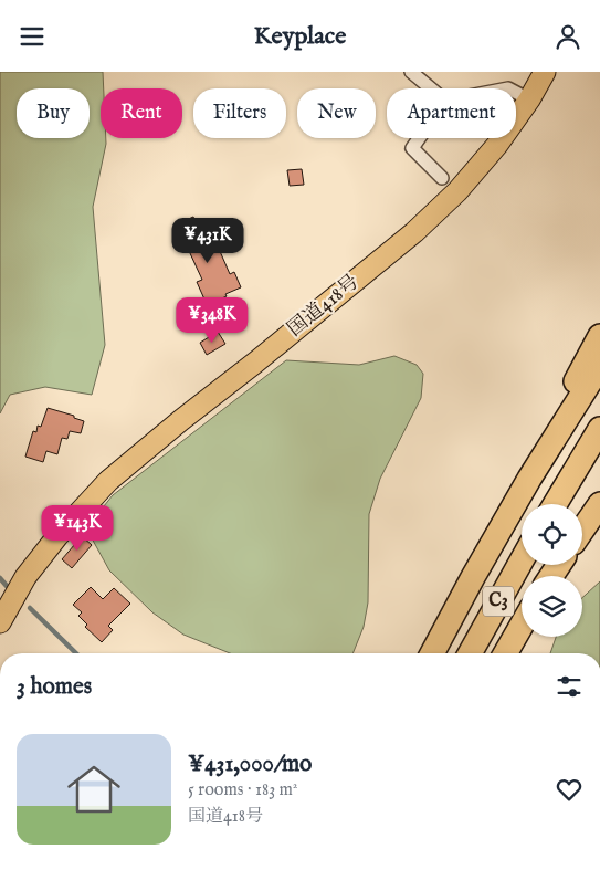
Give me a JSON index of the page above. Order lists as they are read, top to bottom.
{
  "streets": {
    "highway": ["国道418号", "C3"]
  },
  "page": {
    "header": "Keyplace",
    "chip": [
      "Buy",
      "Rent",
      "Filters",
      "New",
      "Apartment"
    ],
    "price": ["¥431K", "¥348K", "¥143K"],
    "heading": "3 homes",
    "list": [
      {
        "name": "¥431,000/mo",
        "note": "5 rooms · 183 m² · 国道418号"
      }
    ]
  }
}
